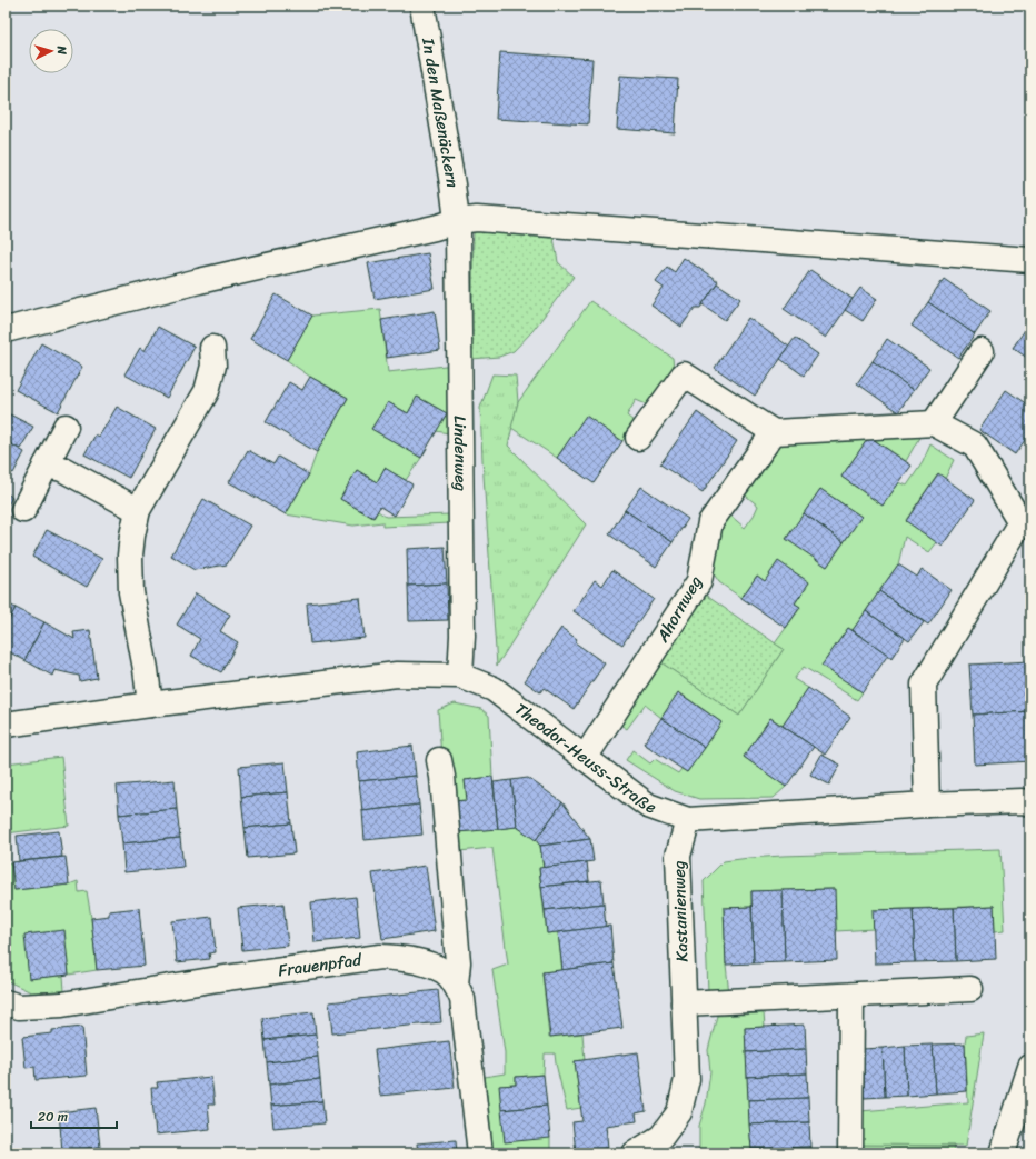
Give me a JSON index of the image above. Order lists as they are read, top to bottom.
{
  "streets": {
    "street": [
      "In den Maßenäckern",
      "Lindenweg",
      "Ahornweg",
      "Theodor-Heuss-Straße",
      "Kastanienweg",
      "Frauenpfad"
    ]
  },
  "crossings": [
    ["In den Maßenäckern", "Lindenweg"],
    ["Lindenweg", "Theodor-Heuss-Straße"],
    ["Ahornweg", "Theodor-Heuss-Straße"],
    ["Theodor-Heuss-Straße", "Kastanienweg"]
  ],
  "scale_bar": "20 m",
  "north": "right"
}
